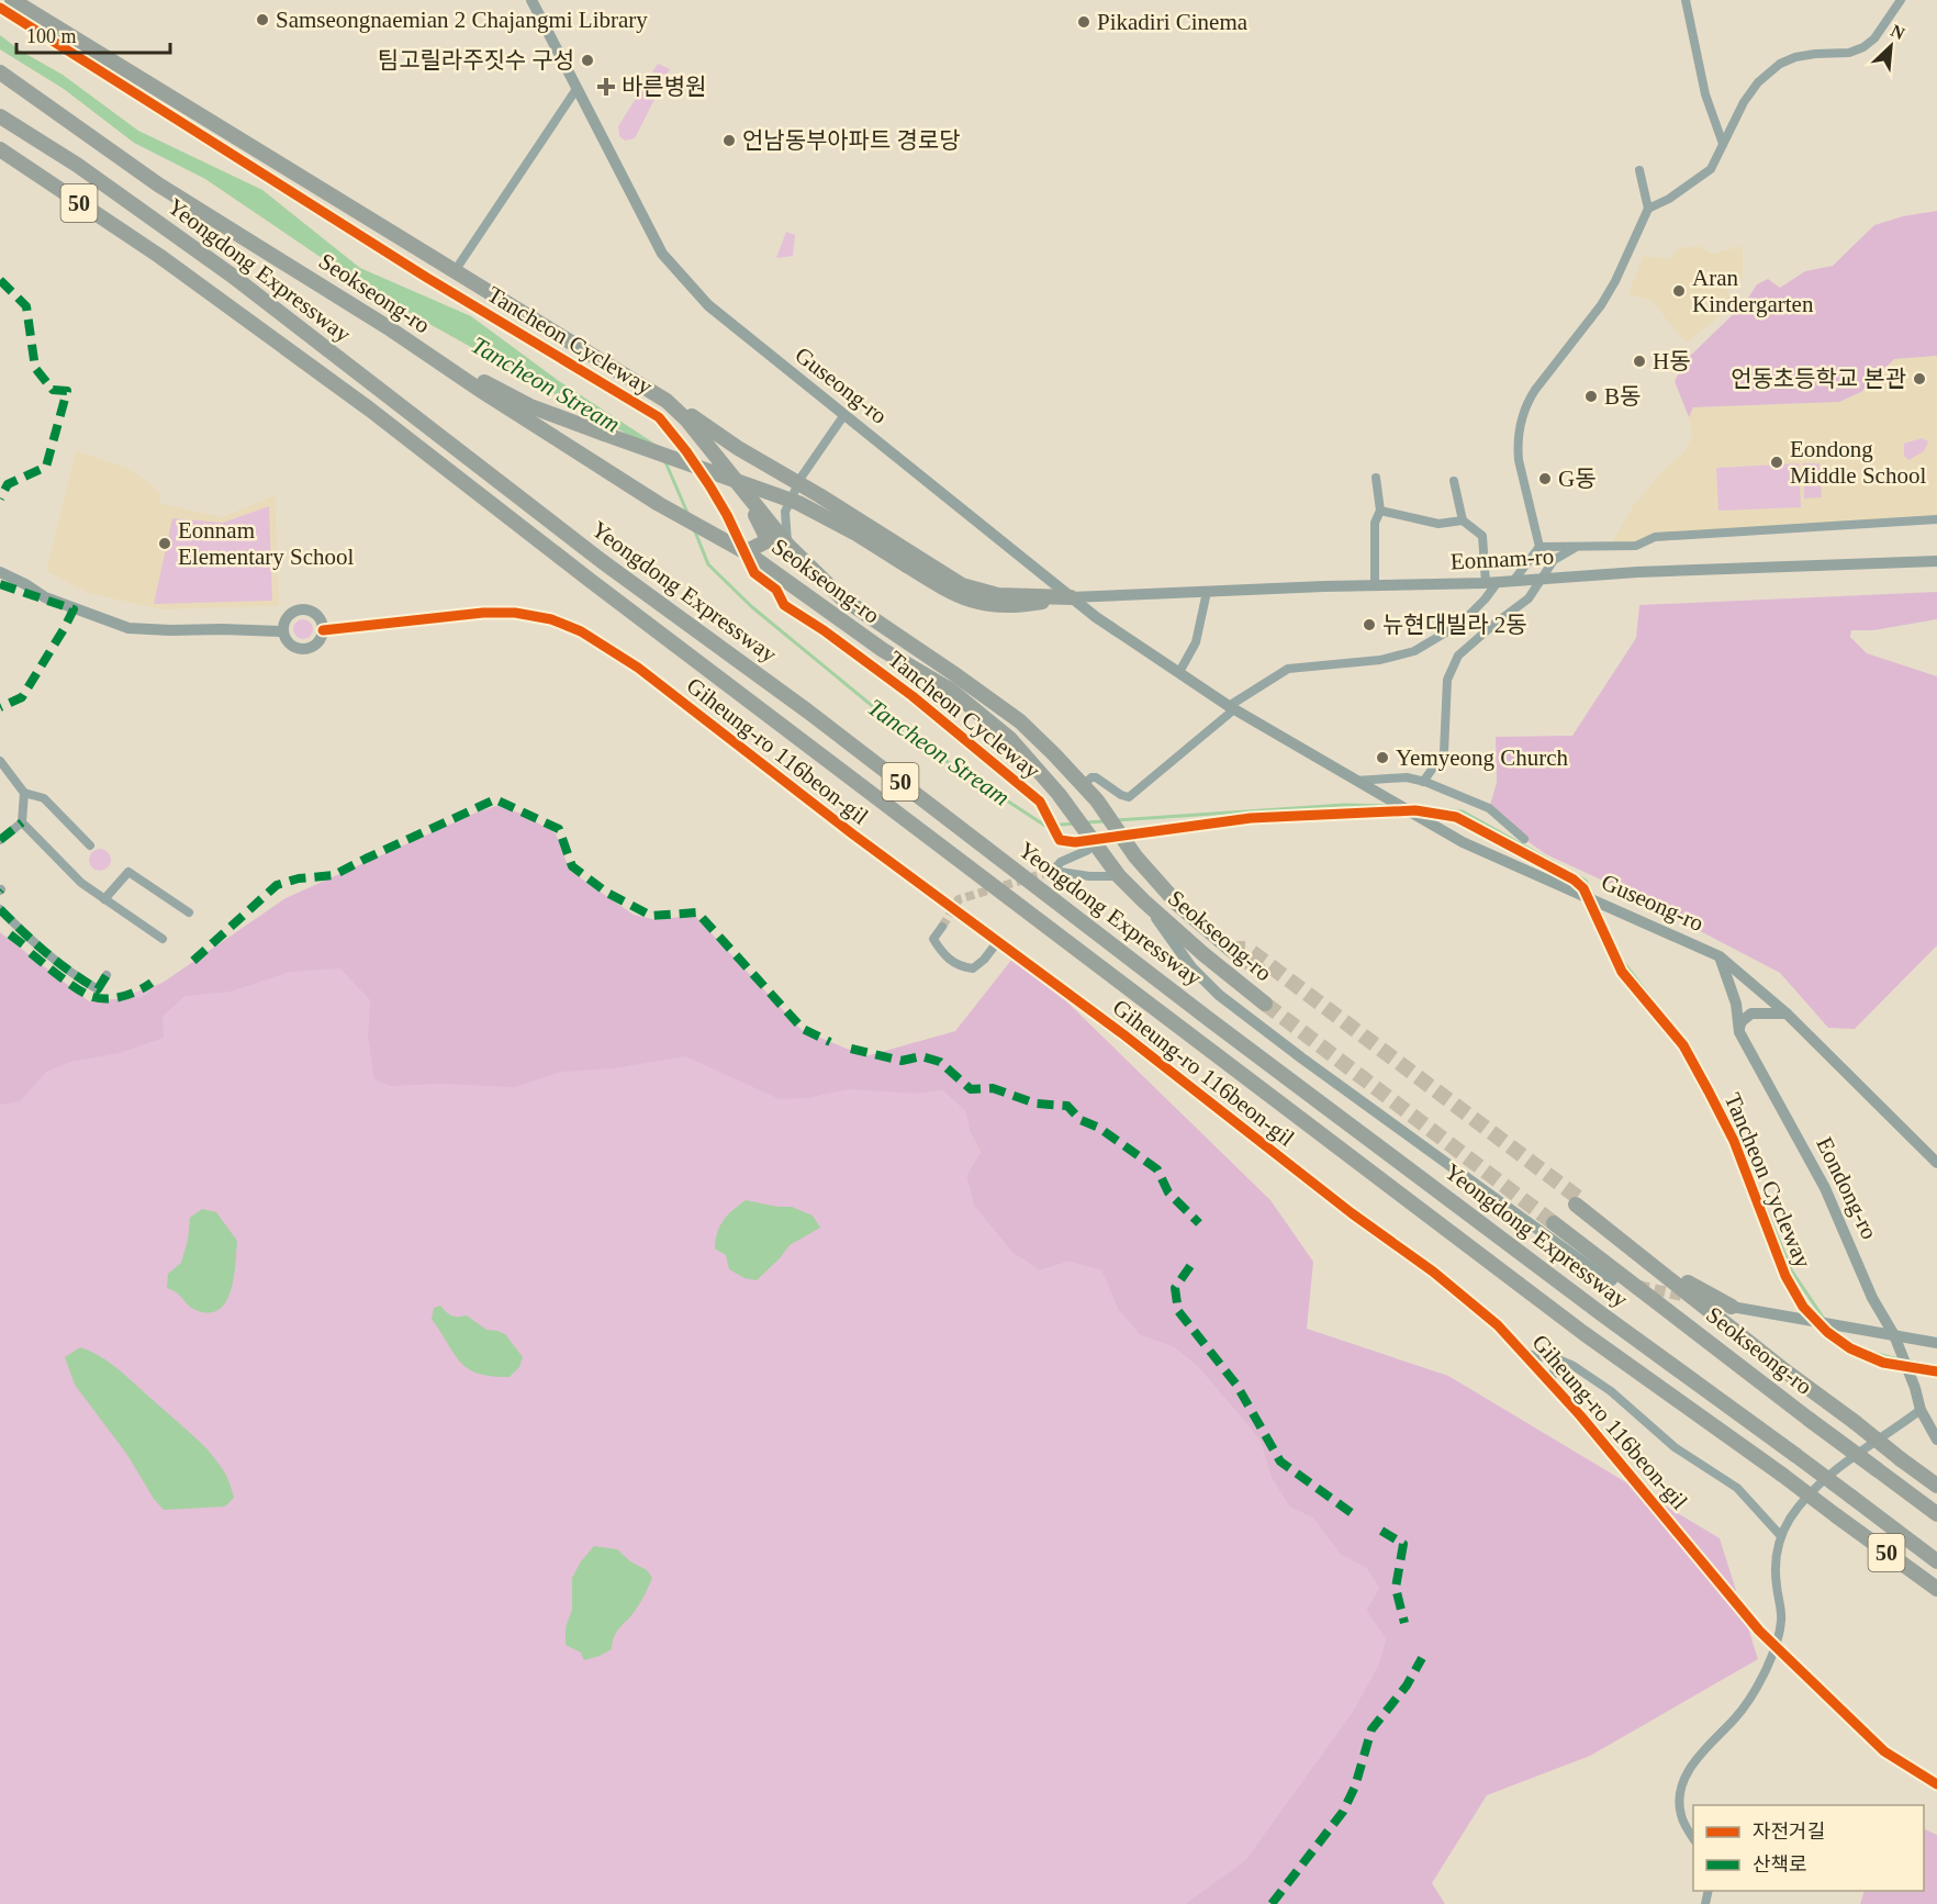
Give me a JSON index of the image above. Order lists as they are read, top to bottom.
{
  "streets": {
    "highway": ["50", "Yeongdong Expressway", "Seokseong-ro"],
    "main road": [
      "Guseong-ro",
      "Eonnam-ro",
      "Giheung-ro 116beon-gil",
      "Eondong-ro"
    ],
    "cycle path": ["Tancheon Cycleway"]
  },
  "crossings": [
    ["Guseong-ro", "Eonnam-ro"],
    ["Guseong-ro", "Eondong-ro"]
  ],
  "water": ["Tancheon Stream"],
  "places": {
    "other": [
      "Samseongnaemian 2 Chajangmi Library",
      "Pikadiri Cinema",
      "팀고릴라주짓수 구성",
      "언남동부아파트 경로당",
      "Aran Kindergarten",
      "H동",
      "언동초등학교 본관",
      "B동",
      "Eondong Middle School",
      "G동",
      "Eonnam Elementary School",
      "뉴현대빌라 2동",
      "Yemyeong Church"
    ],
    "health": ["바른병원"]
  },
  "legend": ["자전거길", "산책로"],
  "scale_bar": "100 m",
  "north": "top right"
}
